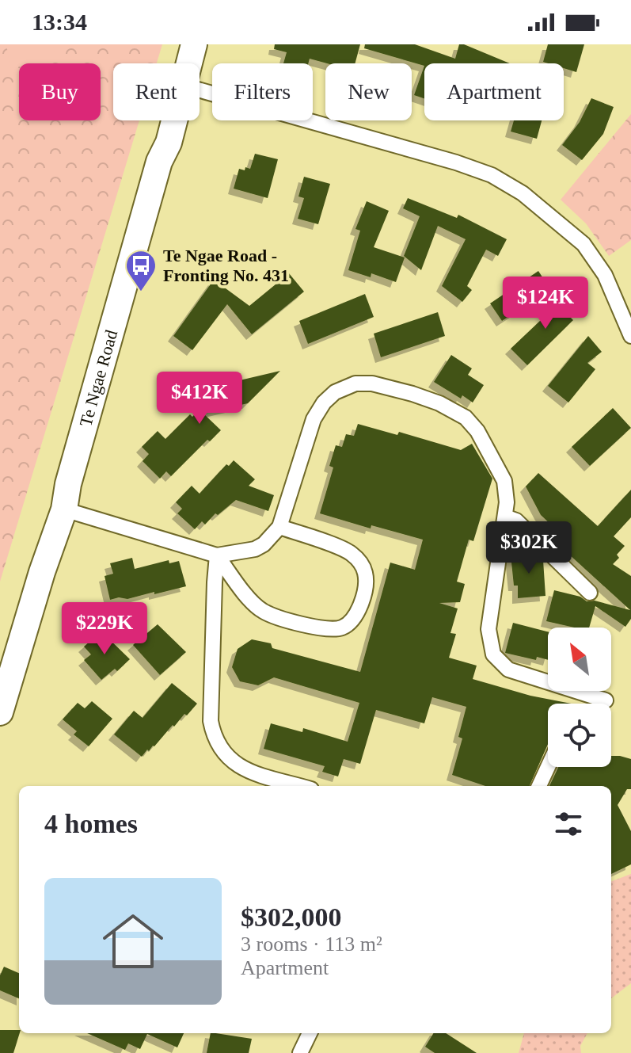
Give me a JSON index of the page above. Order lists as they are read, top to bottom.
{
  "streets": {
    "highway": ["Te Ngae Road"]
  },
  "places": {
    "bus stop": ["Te Ngae Road - Fronting No. 431"]
  },
  "north": "top left",
  "page": {
    "status": "13:34",
    "chip": [
      "Buy",
      "Rent",
      "Filters",
      "New",
      "Apartment"
    ],
    "price": [
      "$124K",
      "$412K",
      "$302K",
      "$229K"
    ],
    "heading": "4 homes",
    "list": [
      {
        "name": "$302,000",
        "note": "3 rooms · 113 m² · Apartment"
      }
    ]
  }
}
